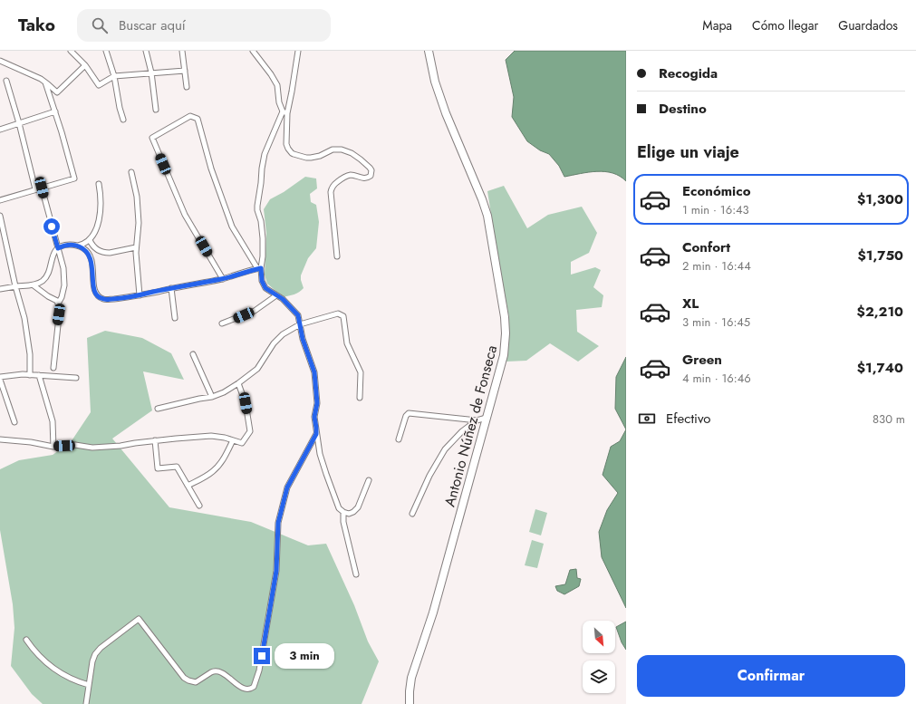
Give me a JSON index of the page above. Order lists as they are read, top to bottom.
{
  "streets": {
    "main road": ["Antonio Núñez de Fonseca"]
  },
  "north": "bottom right",
  "page": {
    "header": "Tako",
    "search": "Buscar aquí",
    "nav": ["Mapa", "Cómo llegar", "Guardados"],
    "banner": ["Recogida", "Destino"],
    "heading": "Elige un viaje",
    "list": [
      {
        "name": "Económico",
        "note": "1 min · 16:43",
        "value": "$1,300"
      },
      {
        "name": "Confort",
        "note": "2 min · 16:44",
        "value": "$1,750"
      },
      {
        "name": "XL",
        "note": "3 min · 16:45",
        "value": "$2,210"
      },
      {
        "name": "Green",
        "note": "4 min · 16:46",
        "value": "$1,740"
      }
    ],
    "pay": ["Efectivo", "830 m"],
    "bubble": "3 min",
    "buttons": "Confirmar"
  }
}
